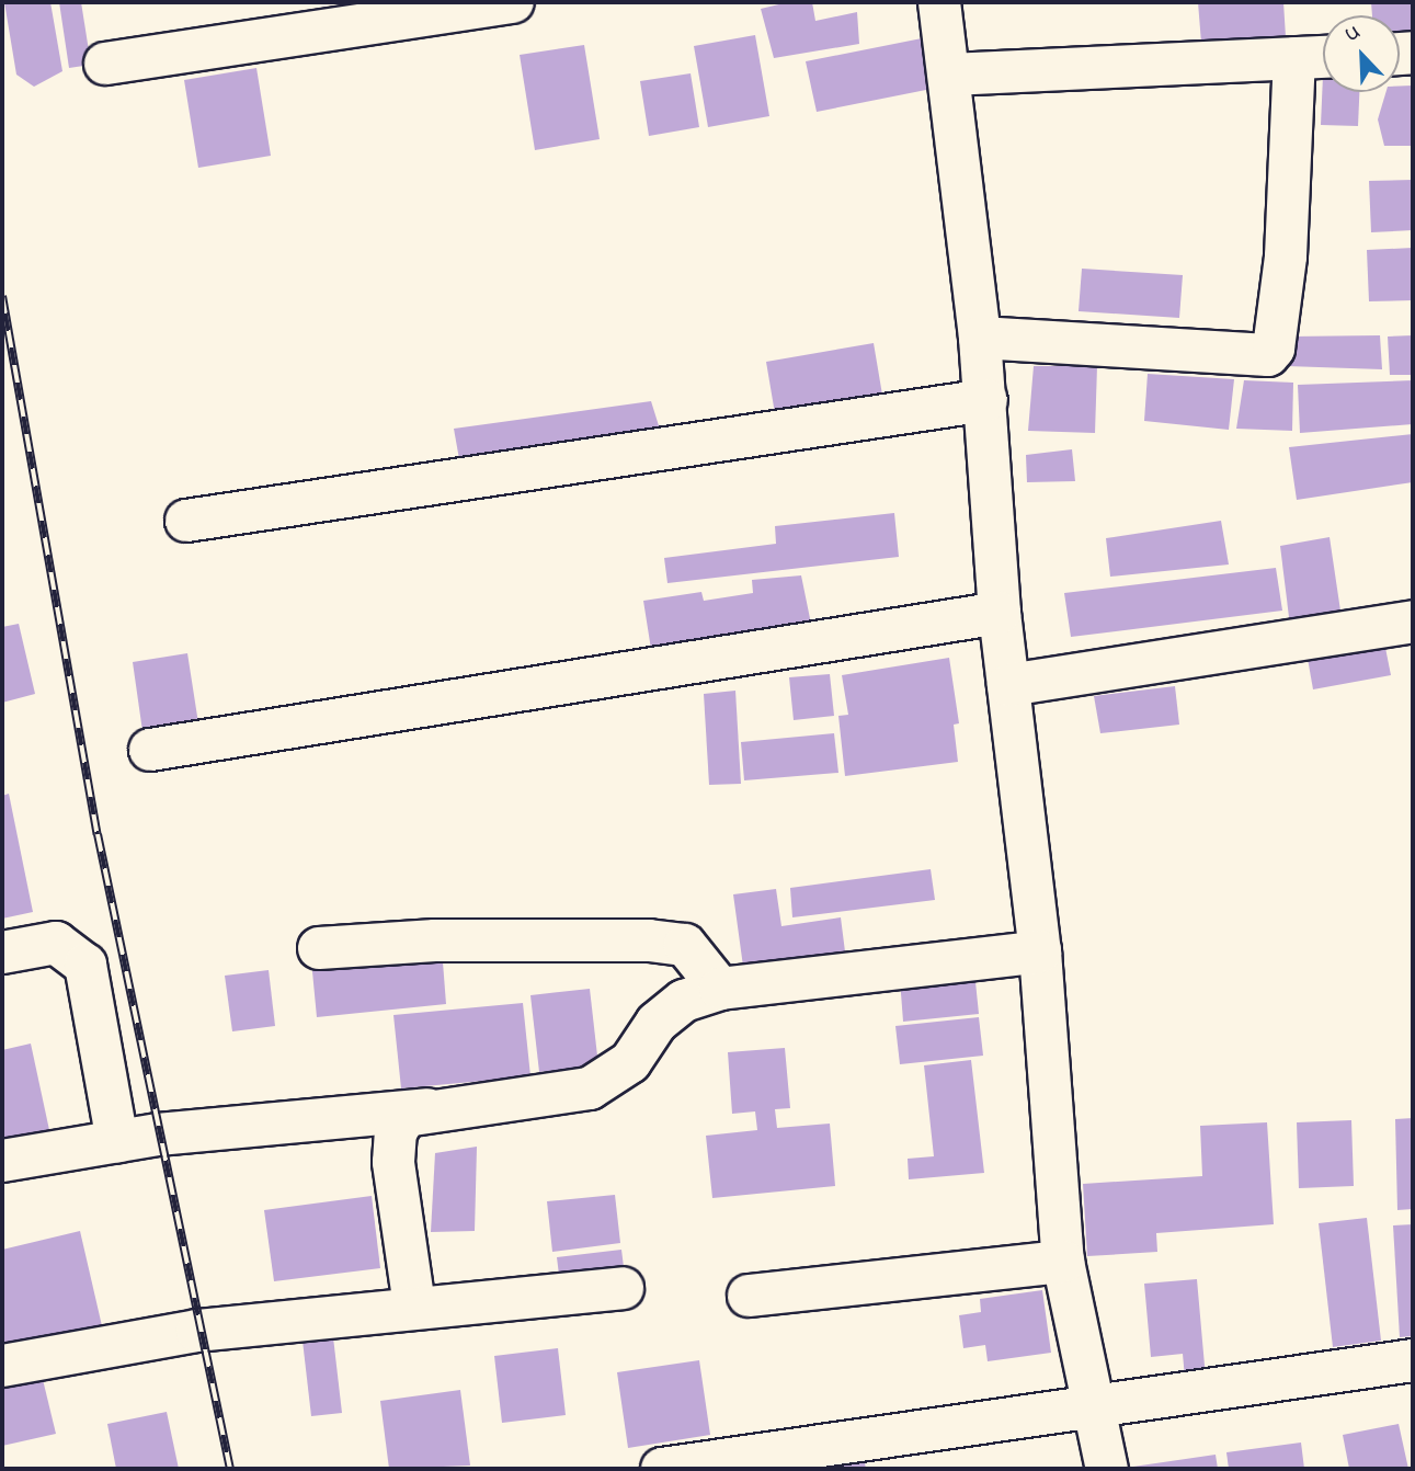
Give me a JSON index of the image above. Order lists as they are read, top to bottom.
{
  "north": "top left"
}
